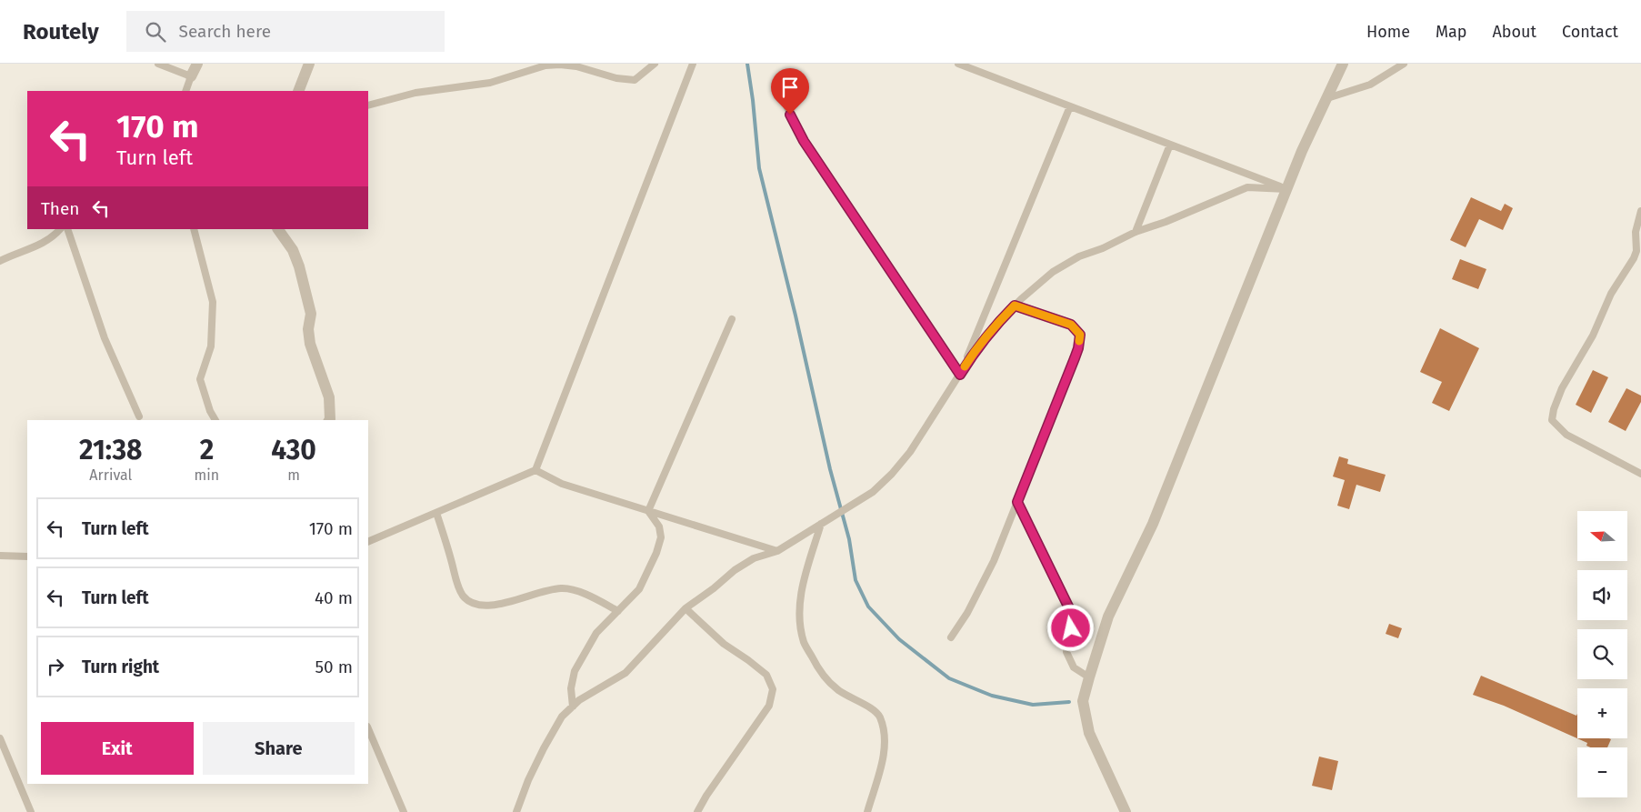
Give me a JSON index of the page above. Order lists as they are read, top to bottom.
{
  "north": "left",
  "page": {
    "header": "Routely",
    "search": "Search here",
    "nav": [
      "Home",
      "Map",
      "About",
      "Contact"
    ],
    "turn": ["170 m", "Turn left"],
    "then": "Then",
    "eta": [
      "21:38",
      "Arrival",
      "2",
      "min",
      "430",
      "m"
    ],
    "list": [
      {
        "name": "Turn left",
        "value": "170 m"
      },
      {
        "name": "Turn left",
        "value": "40 m"
      },
      {
        "name": "Turn right",
        "value": "50 m"
      }
    ],
    "map_buttons": ["+", "−"],
    "buttons": ["Exit", "Share"]
  }
}
